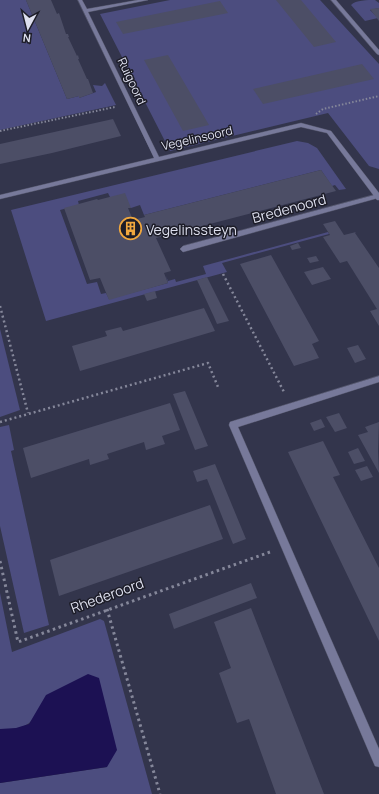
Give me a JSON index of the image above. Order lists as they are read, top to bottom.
{
  "streets": {
    "street": ["Ruigoord", "Vegelinsoord", "Bredenoord"],
    "path": ["Rhederoord"]
  },
  "crossings": [
    ["Ruigoord", "Vegelinsoord"],
    ["Vegelinsoord", "Bredenoord"]
  ],
  "places": {
    "building": ["Vegelinssteyn"]
  },
  "north": "bottom"
}
